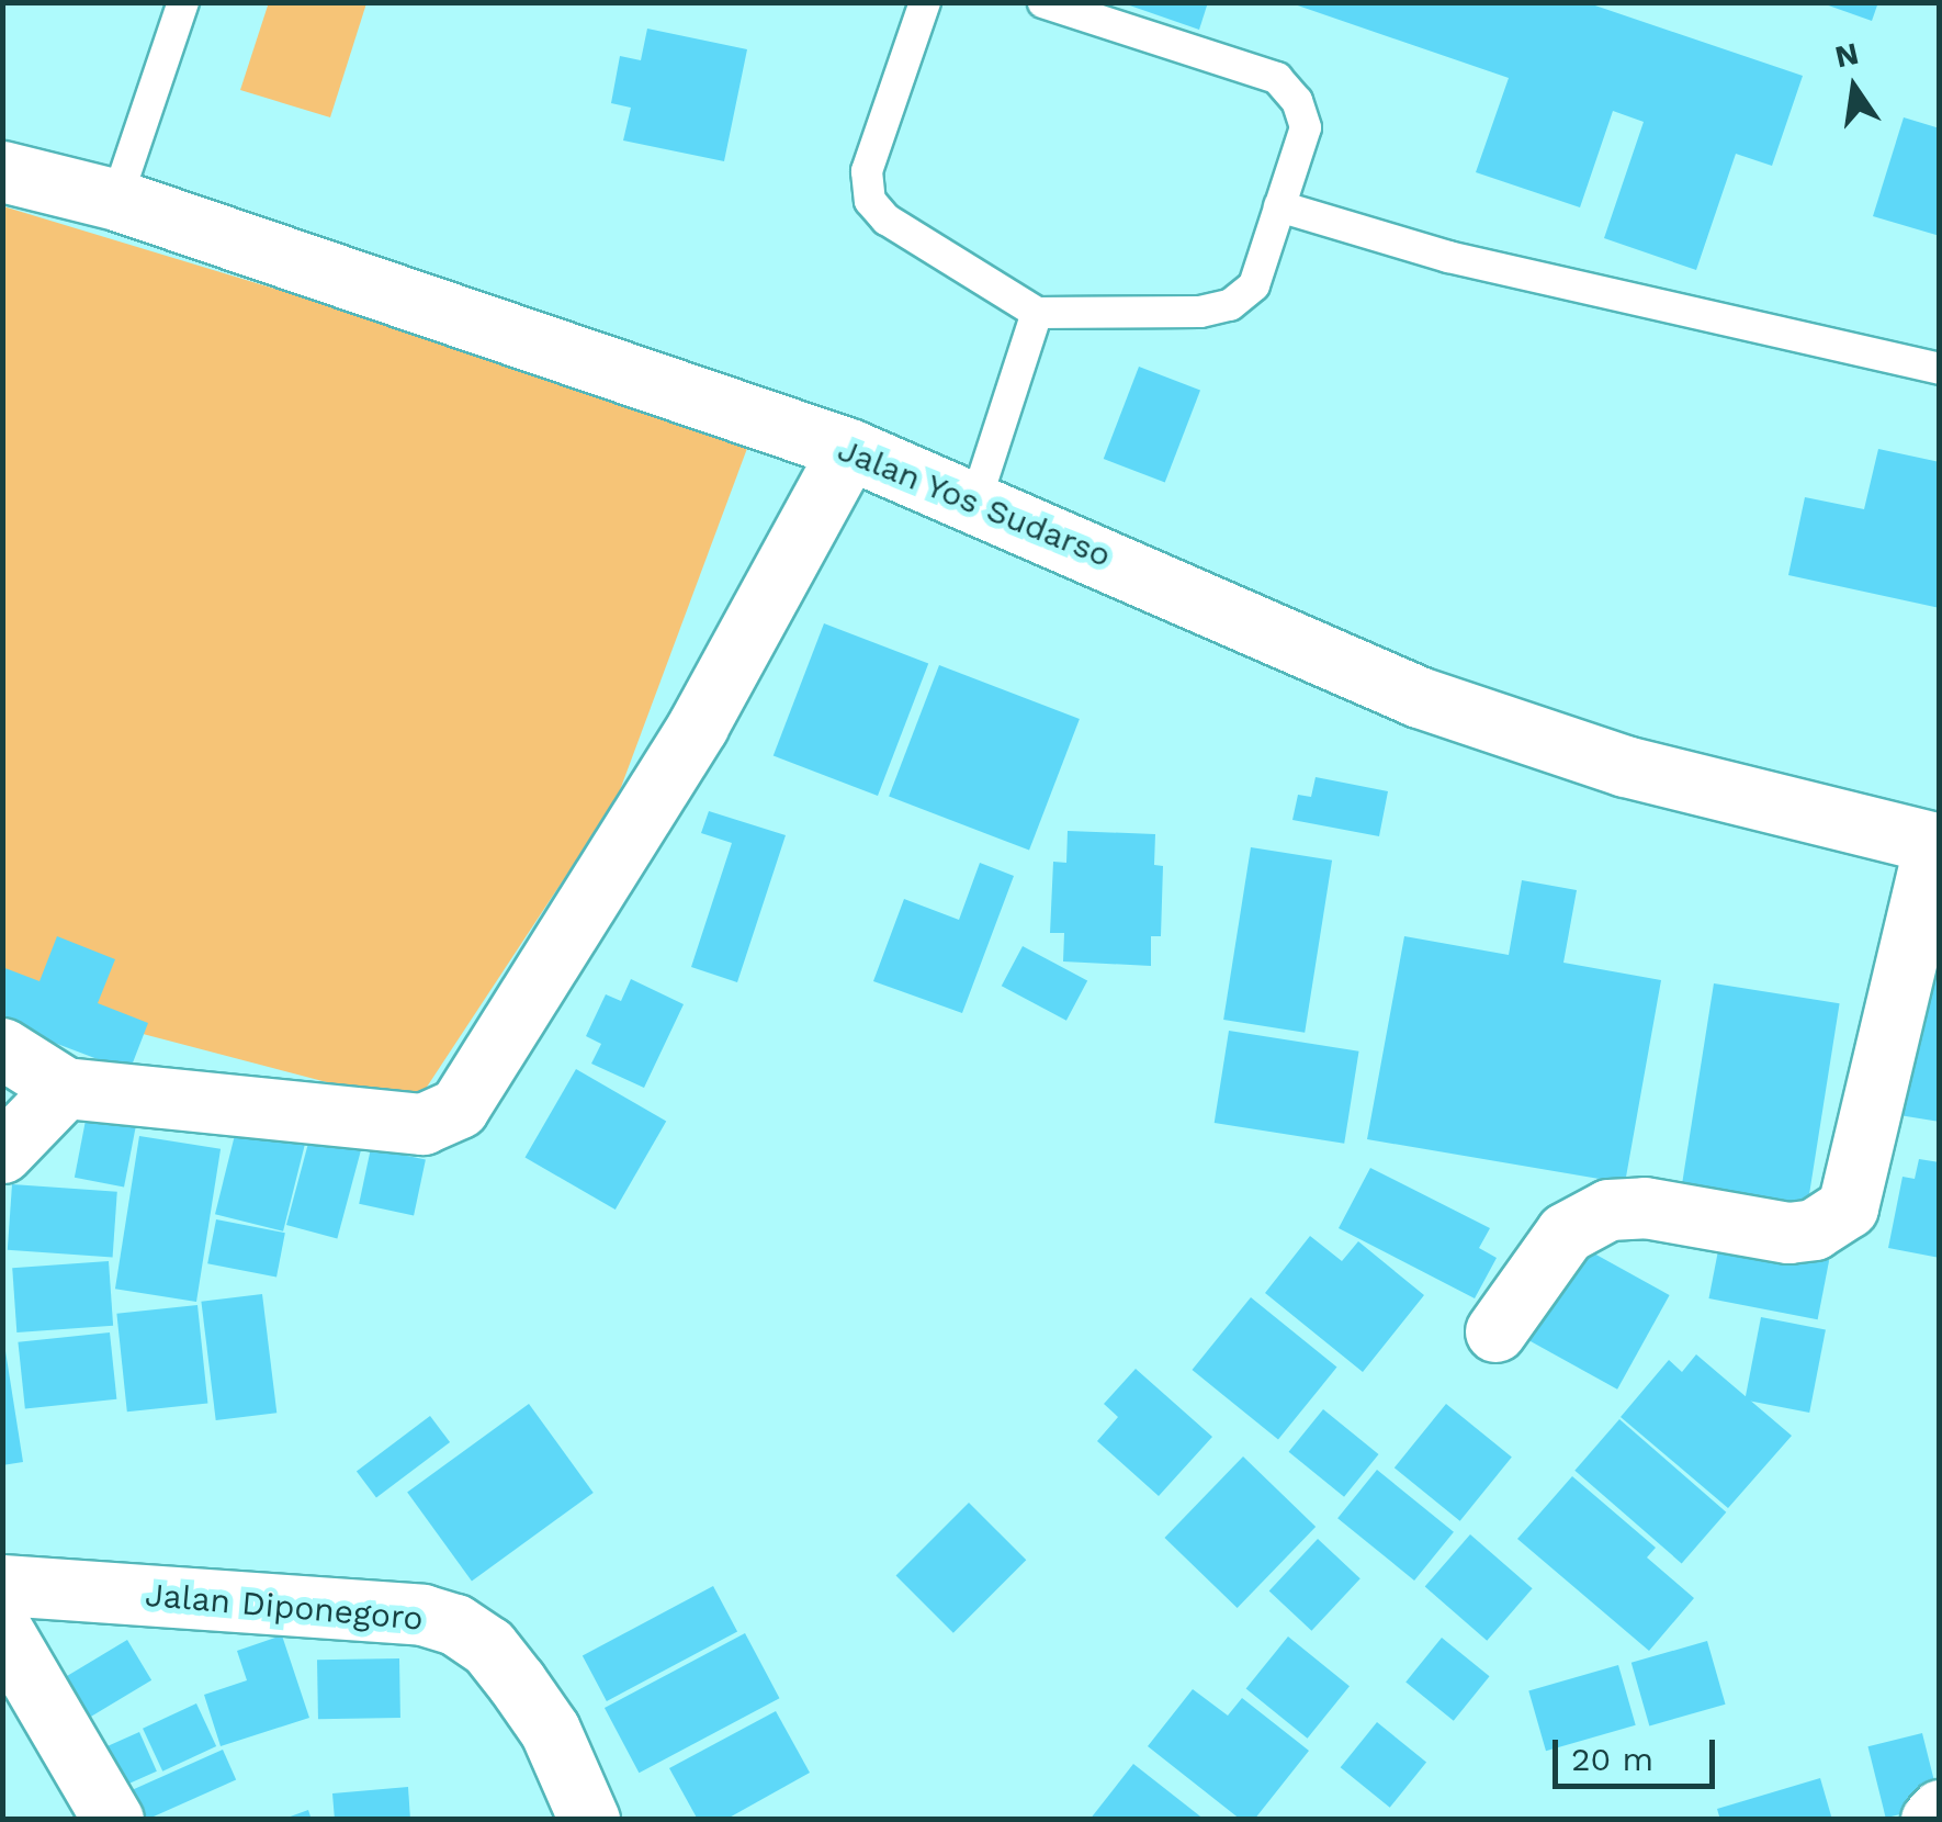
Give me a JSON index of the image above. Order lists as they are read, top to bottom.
{
  "streets": {
    "main road": ["Jalan Yos Sudarso", "Jalan Diponegoro"]
  },
  "scale_bar": "20 m",
  "north": "top"
}
